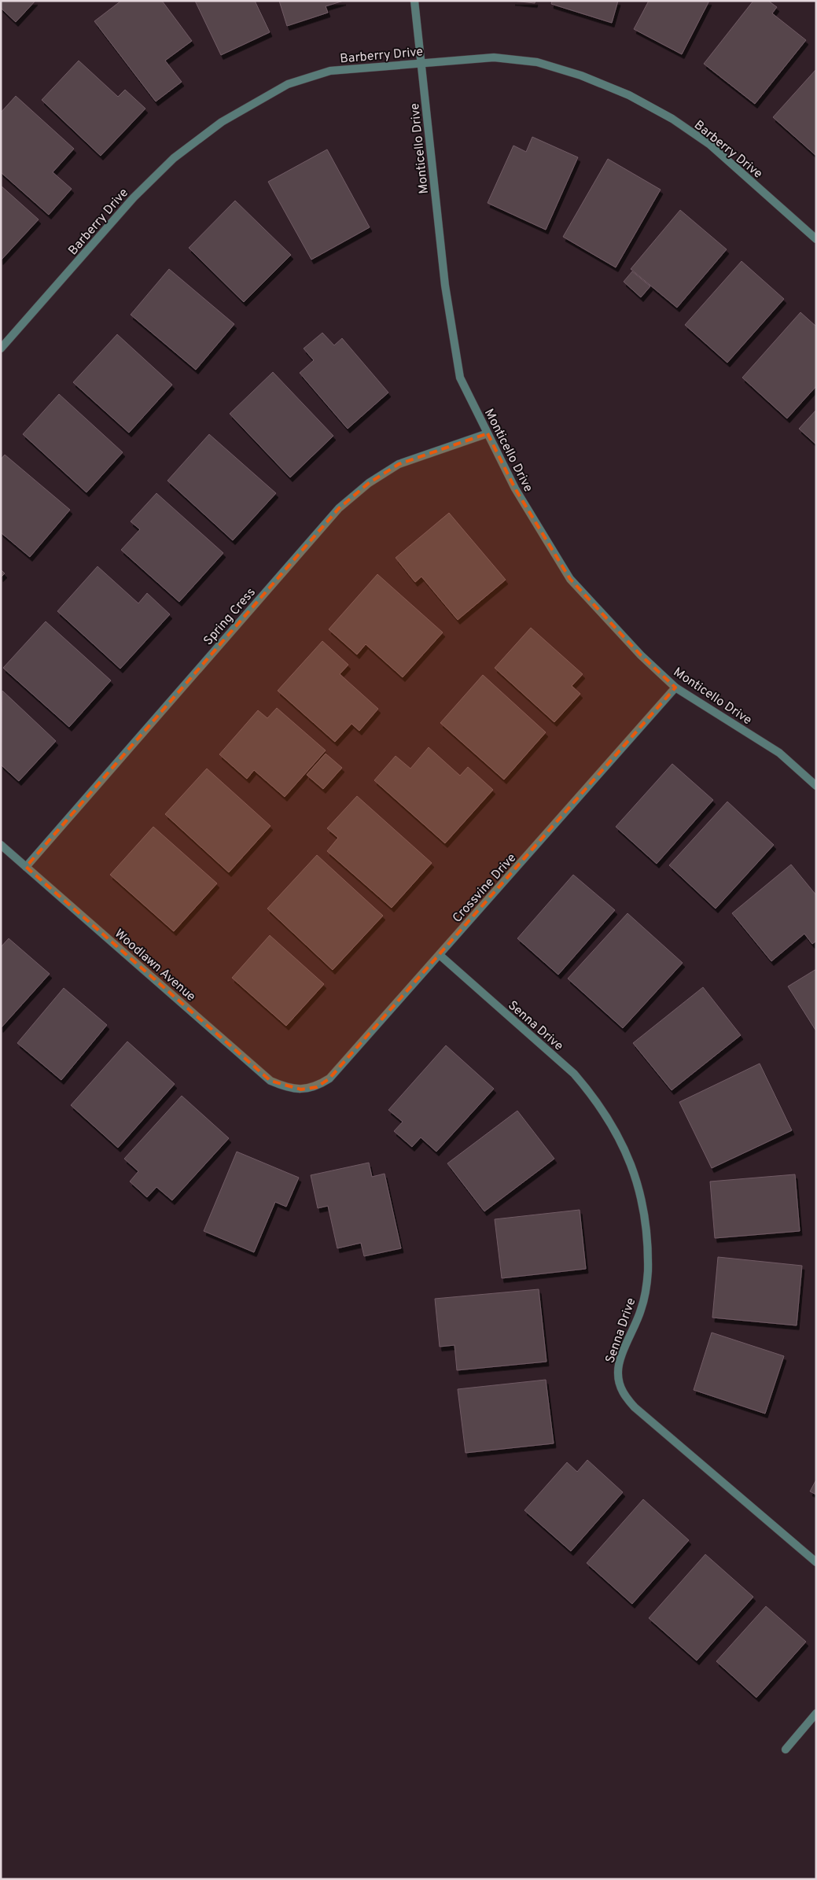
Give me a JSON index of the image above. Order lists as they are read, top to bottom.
{
  "streets": {
    "street": [
      "Barberry Drive",
      "Monticello Drive",
      "Spring Cress",
      "Crossvine Drive",
      "Woodlawn Avenue",
      "Senna Drive"
    ]
  },
  "crossings": [
    ["Barberry Drive", "Monticello Drive"],
    ["Monticello Drive", "Spring Cress"],
    ["Monticello Drive", "Crossvine Drive"],
    ["Spring Cress", "Woodlawn Avenue"],
    ["Crossvine Drive", "Woodlawn Avenue"],
    ["Crossvine Drive", "Senna Drive"]
  ]
}
